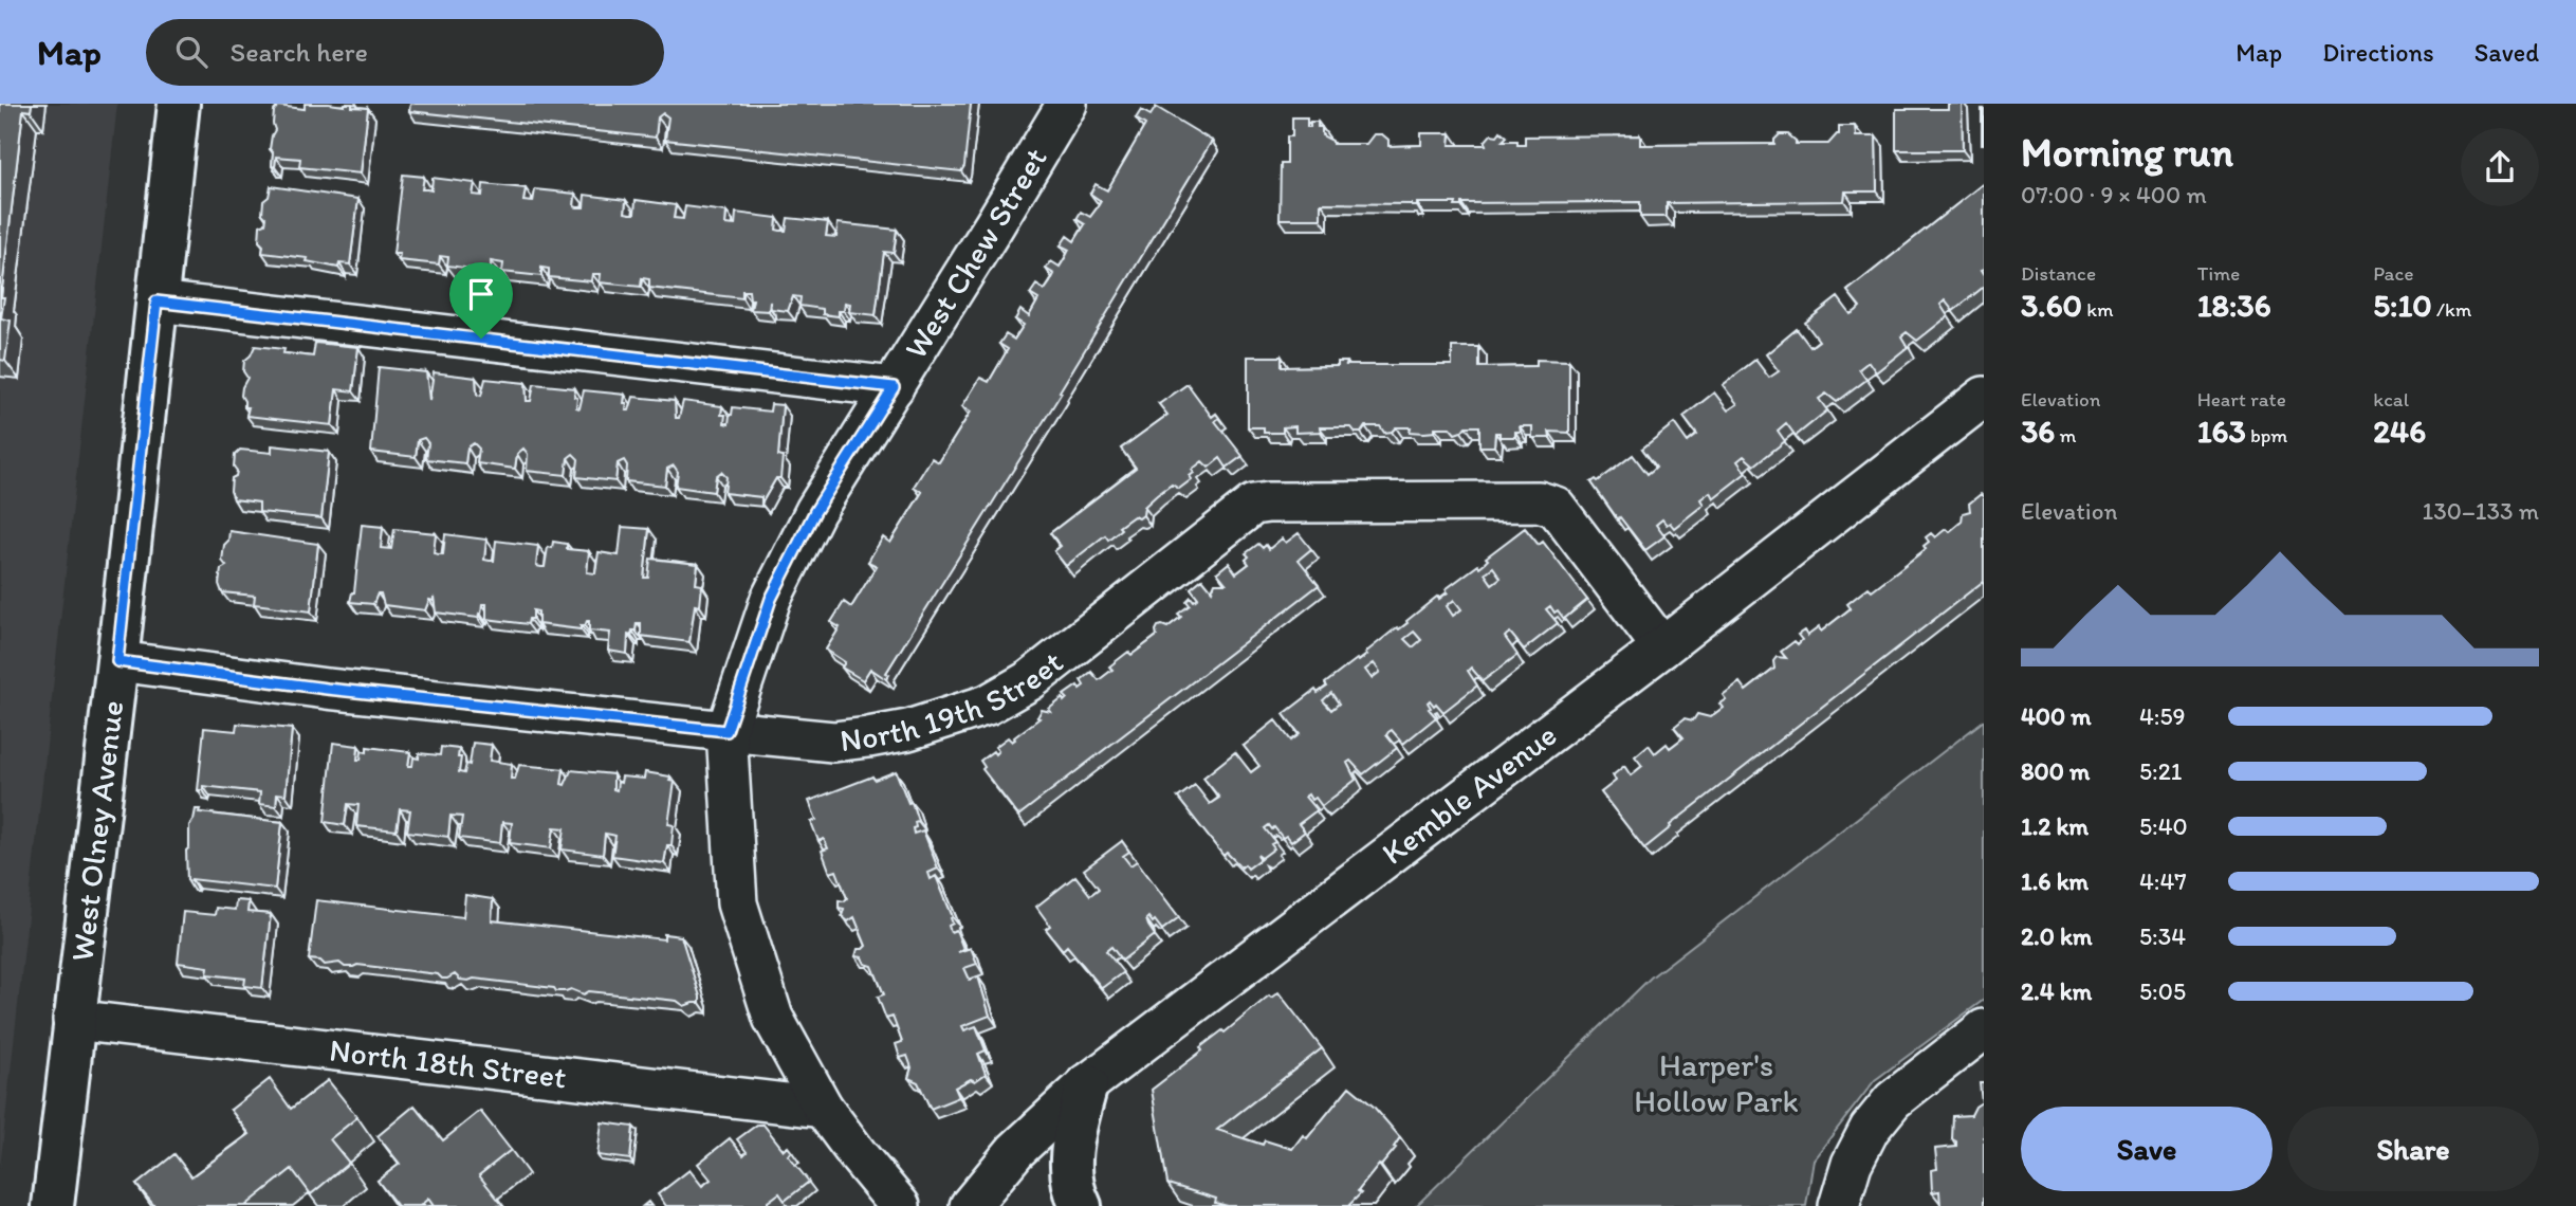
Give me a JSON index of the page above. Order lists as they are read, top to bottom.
{
  "streets": {
    "street": [
      "West Chew Street",
      "North 19th Street",
      "Kemble Avenue",
      "West Olney Avenue",
      "North 18th Street"
    ]
  },
  "crossings": [
    ["West Chew Street", "North 19th Street"],
    ["West Chew Street", "North 18th Street"],
    ["North 19th Street", "Kemble Avenue"],
    ["North 19th Street", "West Olney Avenue"],
    ["West Olney Avenue", "North 18th Street"]
  ],
  "parks": ["Harper's Hollow Park"],
  "page": {
    "header": "Map",
    "search": "Search here",
    "nav": ["Map", "Directions", "Saved"],
    "heading": ["Morning run", "07:00 · 9 × 400 m"],
    "stats": [
      ["Distance", "3.60 km"],
      ["Time", "18:36"],
      ["Pace", "5:10 /km"],
      ["Elevation", "36 m"],
      ["Heart rate", "163 bpm"],
      ["kcal", "246"]
    ],
    "chart": ["Elevation", "130–133 m"],
    "list": [
      {
        "name": "400 m",
        "note": "4:59"
      },
      {
        "name": "800 m",
        "note": "5:21"
      },
      {
        "name": "1.2 km",
        "note": "5:40"
      },
      {
        "name": "1.6 km",
        "note": "4:47"
      },
      {
        "name": "2.0 km",
        "note": "5:34"
      },
      {
        "name": "2.4 km",
        "note": "5:05"
      }
    ],
    "buttons": ["Save", "Share"]
  }
}
